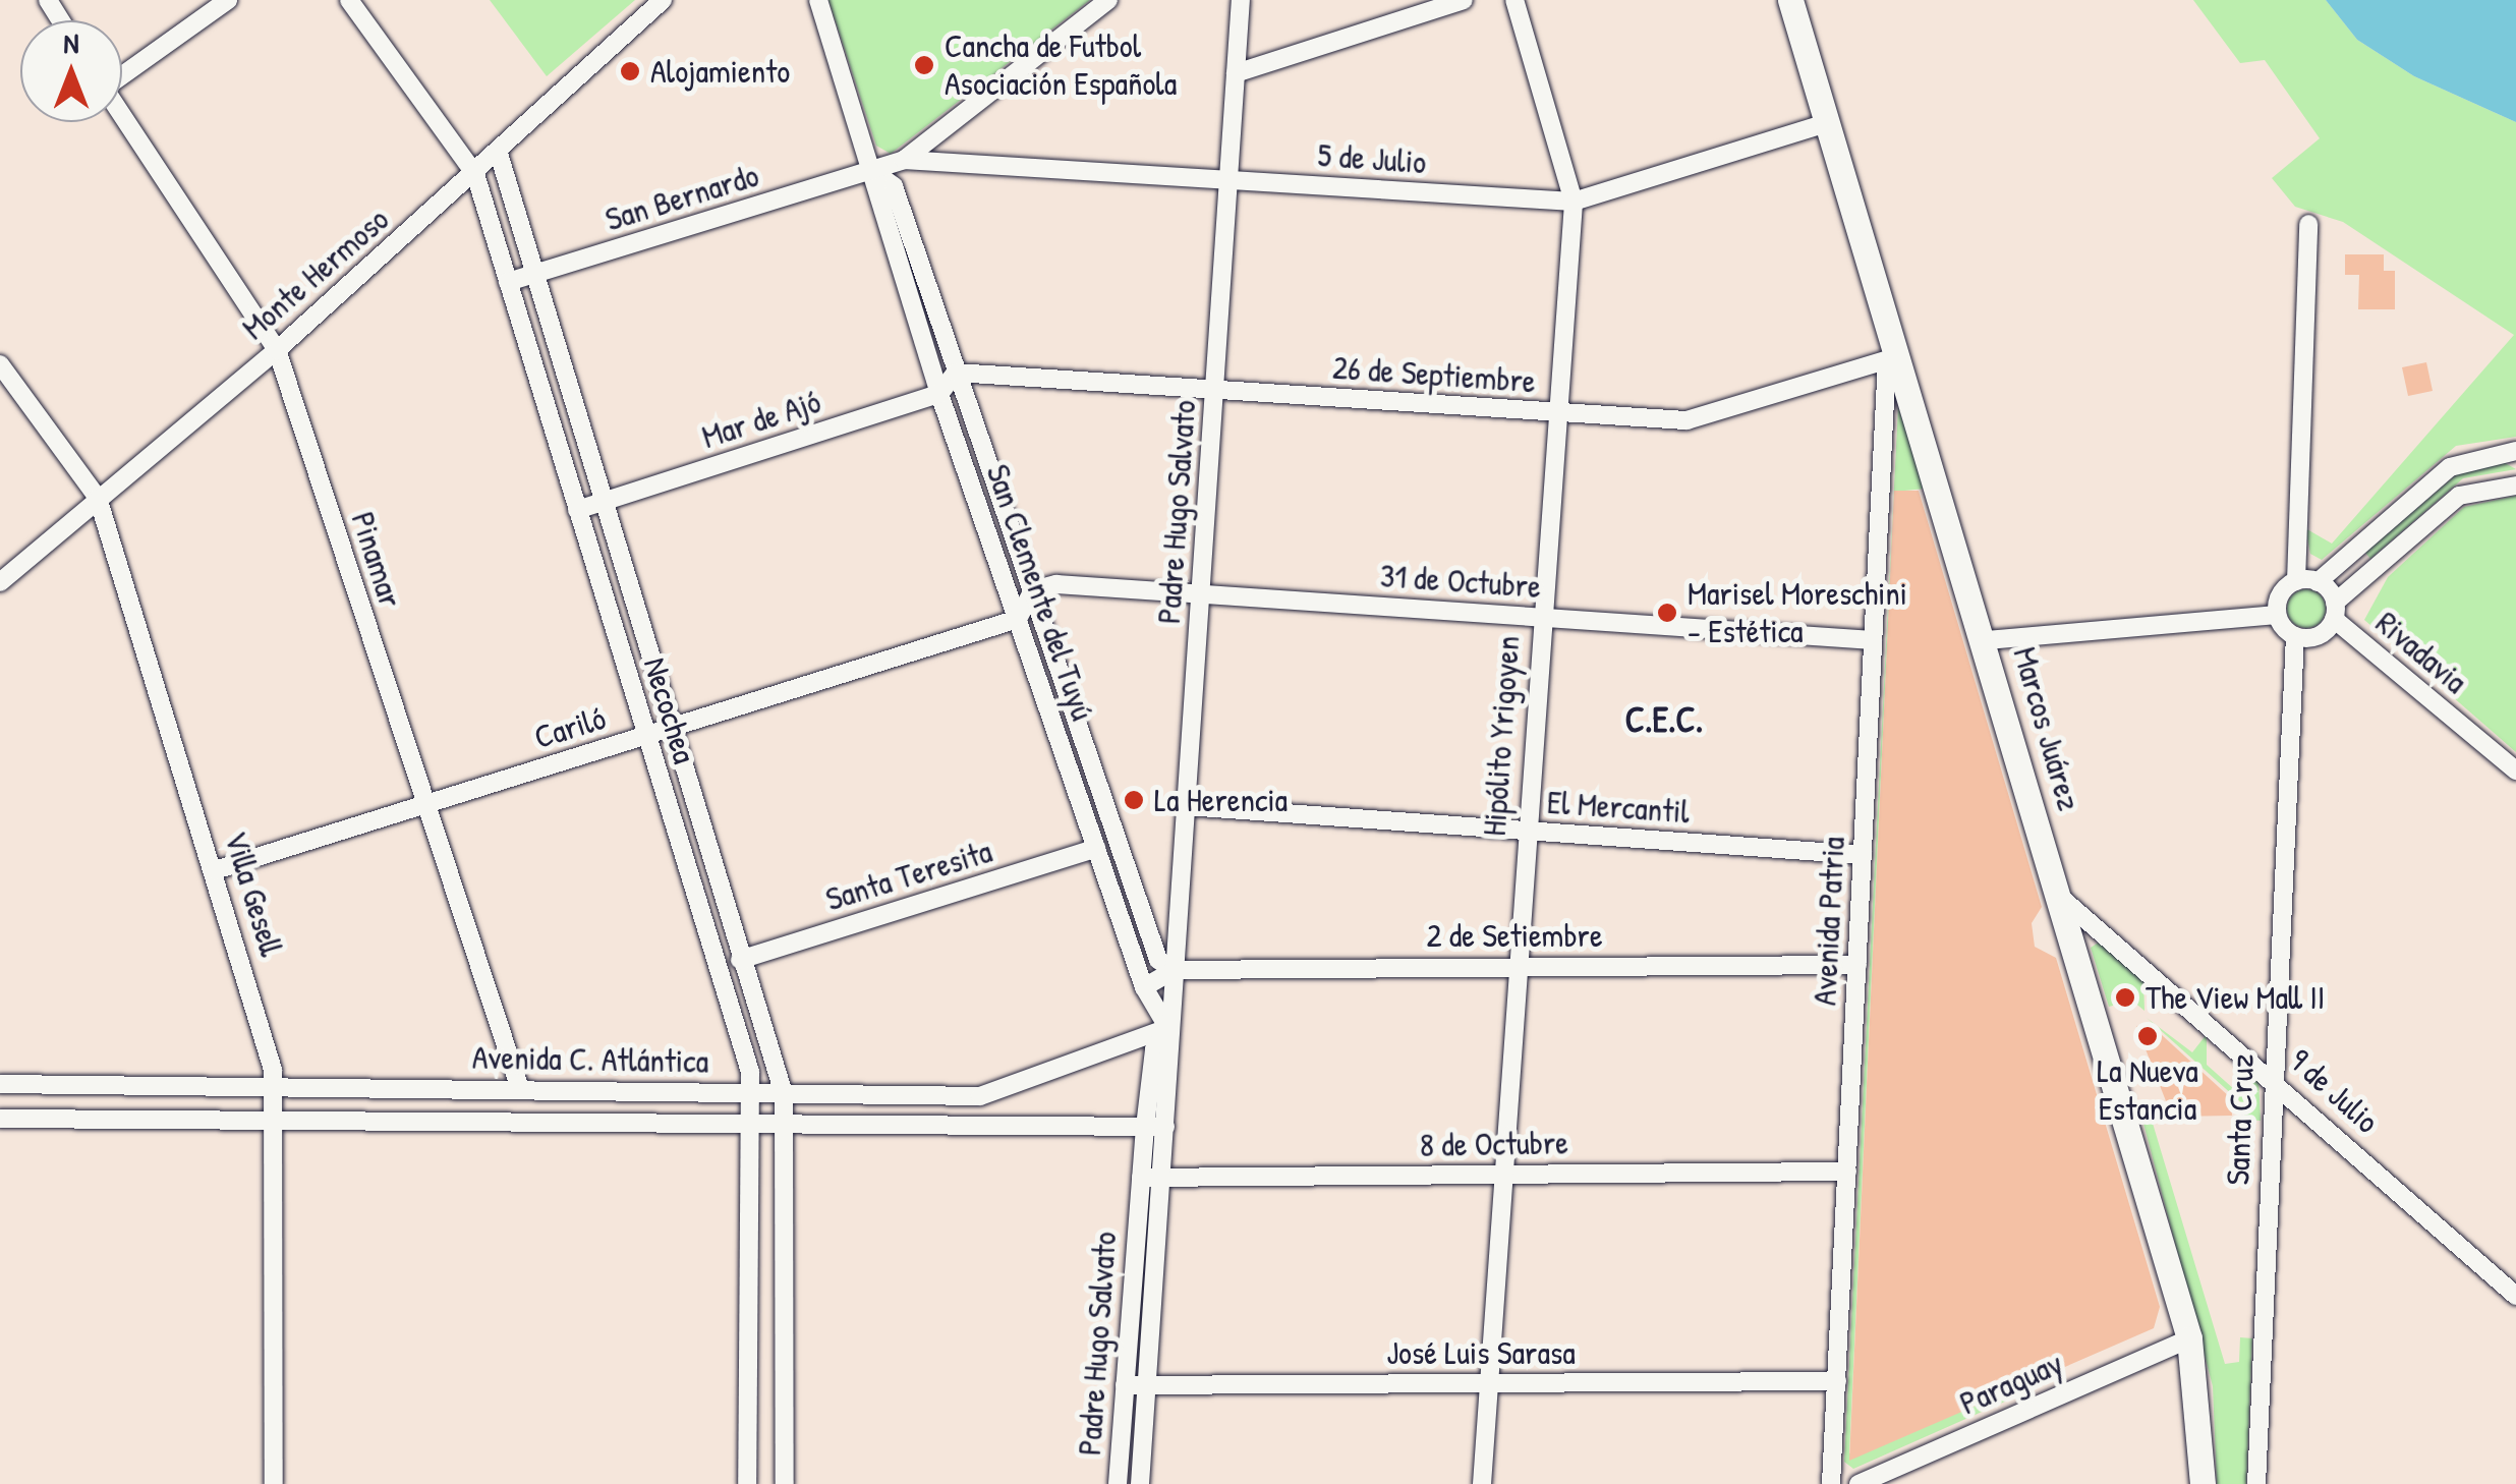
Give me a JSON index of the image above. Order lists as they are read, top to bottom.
{
  "streets": {
    "main road": ["Marcos Juárez"],
    "street": [
      "5 de Julio",
      "San Bernardo",
      "Monte Hermoso",
      "26 de Septiembre",
      "Mar de Ajó",
      "Padre Hugo Salvato",
      "Pinamar",
      "31 de Octubre",
      "San Clemente del Tuyú",
      "Rivadavia",
      "Necochea",
      "Cariló",
      "Hipólito Yrigoyen",
      "El Mercantil",
      "Santa Teresita",
      "Villa Gesell",
      "Avenida Patria",
      "2 de Setiembre",
      "Avenida C. Atlántica",
      "9 de Julio",
      "Santa Cruz",
      "8 de Octubre",
      "José Luis Sarasa",
      "Paraguay"
    ]
  },
  "crossings": [
    ["5 de Julio", "San Bernardo"],
    ["5 de Julio", "Padre Hugo Salvato"],
    ["5 de Julio", "Marcos Juárez"],
    ["5 de Julio", "Hipólito Yrigoyen"],
    ["San Bernardo", "San Clemente del Tuyú"],
    ["San Bernardo", "Necochea"],
    ["Monte Hermoso", "Pinamar"],
    ["Monte Hermoso", "Necochea"],
    ["Monte Hermoso", "Villa Gesell"],
    ["26 de Septiembre", "Padre Hugo Salvato"],
    ["26 de Septiembre", "San Clemente del Tuyú"],
    ["26 de Septiembre", "Marcos Juárez"],
    ["26 de Septiembre", "Hipólito Yrigoyen"],
    ["26 de Septiembre", "Avenida Patria"],
    ["Mar de Ajó", "San Clemente del Tuyú"],
    ["Mar de Ajó", "Necochea"],
    ["Padre Hugo Salvato", "31 de Octubre"],
    ["Padre Hugo Salvato", "San Clemente del Tuyú"],
    ["Padre Hugo Salvato", "El Mercantil"],
    ["Padre Hugo Salvato", "2 de Setiembre"],
    ["Padre Hugo Salvato", "Avenida C. Atlántica"],
    ["Padre Hugo Salvato", "8 de Octubre"],
    ["Padre Hugo Salvato", "José Luis Sarasa"],
    ["Pinamar", "Cariló"],
    ["Pinamar", "Avenida C. Atlántica"],
    ["31 de Octubre", "San Clemente del Tuyú"],
    ["31 de Octubre", "Hipólito Yrigoyen"],
    ["31 de Octubre", "Avenida Patria"],
    ["San Clemente del Tuyú", "Cariló"],
    ["San Clemente del Tuyú", "Santa Teresita"],
    ["San Clemente del Tuyú", "2 de Setiembre"],
    ["San Clemente del Tuyú", "Avenida C. Atlántica"],
    ["Rivadavia", "Santa Cruz"],
    ["Necochea", "Cariló"],
    ["Necochea", "Santa Teresita"],
    ["Necochea", "Avenida C. Atlántica"],
    ["Cariló", "Villa Gesell"],
    ["Marcos Juárez", "Avenida Patria"],
    ["Marcos Juárez", "9 de Julio"],
    ["Marcos Juárez", "Paraguay"],
    ["Hipólito Yrigoyen", "El Mercantil"],
    ["Hipólito Yrigoyen", "2 de Setiembre"],
    ["Hipólito Yrigoyen", "8 de Octubre"],
    ["Hipólito Yrigoyen", "José Luis Sarasa"],
    ["El Mercantil", "Avenida Patria"],
    ["Villa Gesell", "Avenida C. Atlántica"],
    ["Avenida Patria", "2 de Setiembre"],
    ["Avenida Patria", "8 de Octubre"],
    ["Avenida Patria", "José Luis Sarasa"],
    ["9 de Julio", "Santa Cruz"]
  ],
  "districts": ["C.E.C."],
  "places": [
    "Cancha de Futbol Asociación Española",
    "Alojamiento",
    "Marisel Moreschini - Estética",
    "La Herencia",
    "The View Mall II",
    "La Nueva Estancia"
  ],
  "north": "top"
}
